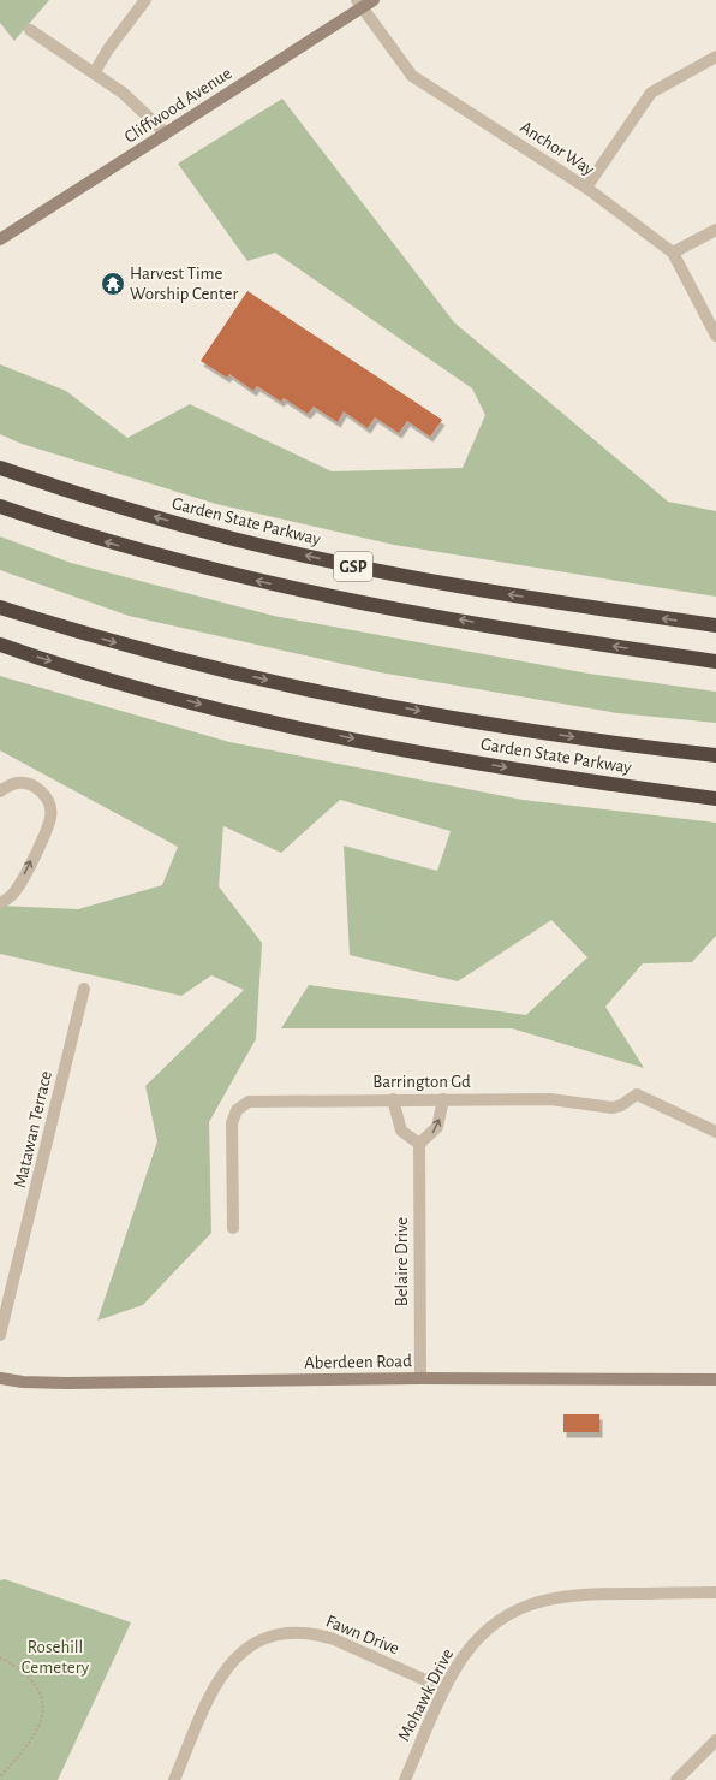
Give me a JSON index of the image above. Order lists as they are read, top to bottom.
{
  "streets": {
    "highway": ["Garden State Parkway", "GSP"],
    "street": [
      "Cliffwood Avenue",
      "Anchor Way",
      "Barrington Gd",
      "Matawan Terrace",
      "Belaire Drive",
      "Aberdeen Road",
      "Fawn Drive",
      "Mohawk Drive"
    ]
  },
  "crossings": [
    ["Cliffwood Avenue", "Anchor Way"],
    ["Belaire Drive", "Aberdeen Road"],
    ["Fawn Drive", "Mohawk Drive"]
  ],
  "parks": ["Rosehill Cemetery"],
  "places": {
    "temple": ["Harvest Time Worship Center"]
  }
}
